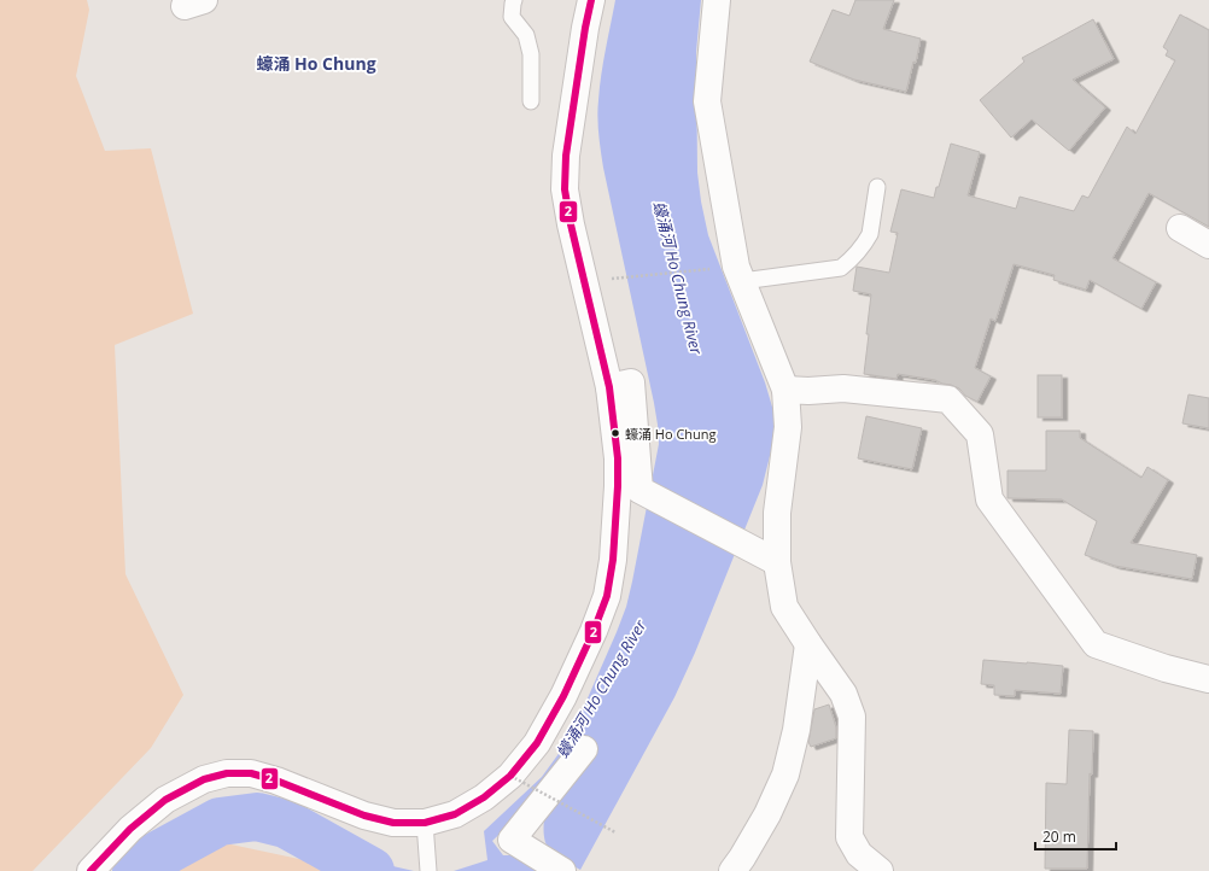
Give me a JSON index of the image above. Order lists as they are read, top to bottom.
{
  "districts": ["蠔涌 Ho Chung"],
  "water": ["蠔涌河 Ho Chung River"],
  "places": ["蠔涌 Ho Chung"],
  "lines": ["transit line 2"],
  "scale_bar": "20 m"
}
